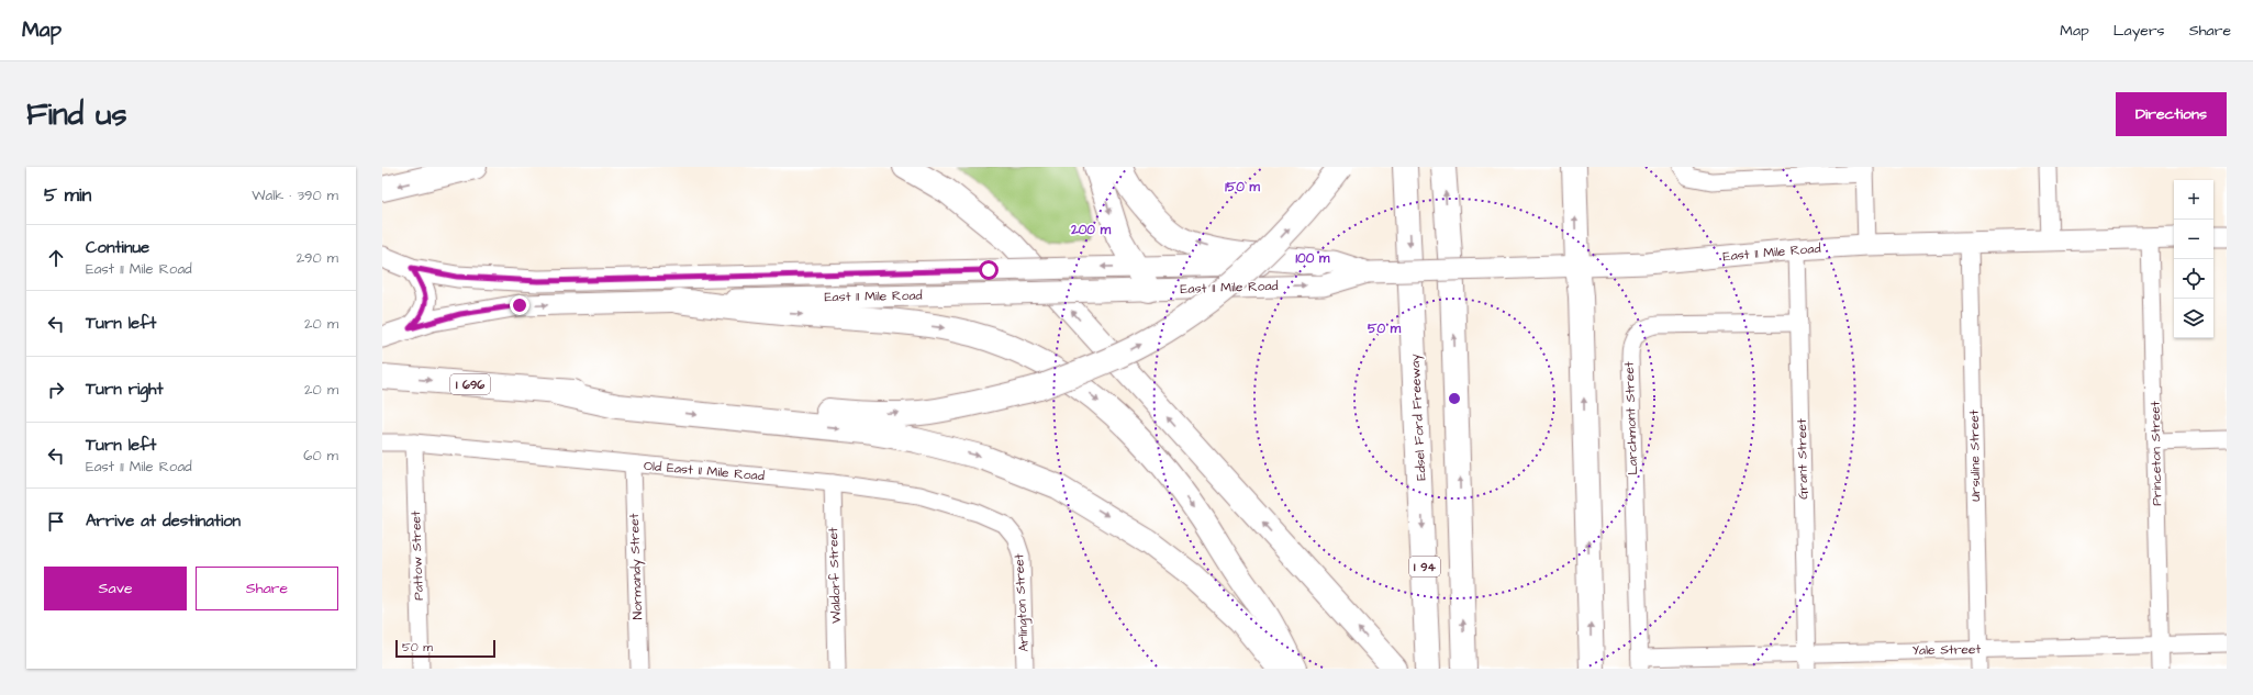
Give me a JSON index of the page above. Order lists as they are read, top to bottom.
{
  "streets": {
    "highway": ["I 696", "Edsel Ford Freeway", "I 94"],
    "main road": ["East 11 Mile Road"],
    "street": [
      "Larchmont Street",
      "Princeton Street",
      "Ursuline Street",
      "Grant Street",
      "Old East 11 Mile Road",
      "Pattow Street",
      "Normandy Street",
      "Waldorf Street",
      "Arlington Street",
      "Yale Street"
    ]
  },
  "crossings": [
    ["East 11 Mile Road", "Princeton Street"],
    ["East 11 Mile Road", "Ursuline Street"],
    ["East 11 Mile Road", "Grant Street"],
    ["Larchmont Street", "Grant Street"],
    ["Larchmont Street", "Yale Street"],
    ["Princeton Street", "Yale Street"],
    ["Ursuline Street", "Yale Street"],
    ["Grant Street", "Yale Street"],
    ["Old East 11 Mile Road", "Pattow Street"],
    ["Old East 11 Mile Road", "Normandy Street"],
    ["Old East 11 Mile Road", "Waldorf Street"],
    ["Old East 11 Mile Road", "Arlington Street"]
  ],
  "scale_bar": "50 m",
  "page": {
    "header": "Map",
    "nav": ["Map", "Layers", "Share"],
    "buttons": [
      "Directions",
      ["Save", "Share"]
    ],
    "title": "Find us",
    "heading": ["5 min", "Walk · 390 m"],
    "map_buttons": ["+", "−"],
    "list": [
      ["Continue", "East 11 Mile Road", "290 m"],
      ["Turn left", "20 m"],
      ["Turn right", "20 m"],
      ["Turn left", "East 11 Mile Road", "60 m"],
      "Arrive at destination"
    ],
    "scale": "50 m"
  },
  "rings": [
    "150 m",
    "200 m",
    "100 m",
    "50 m"
  ]
}
